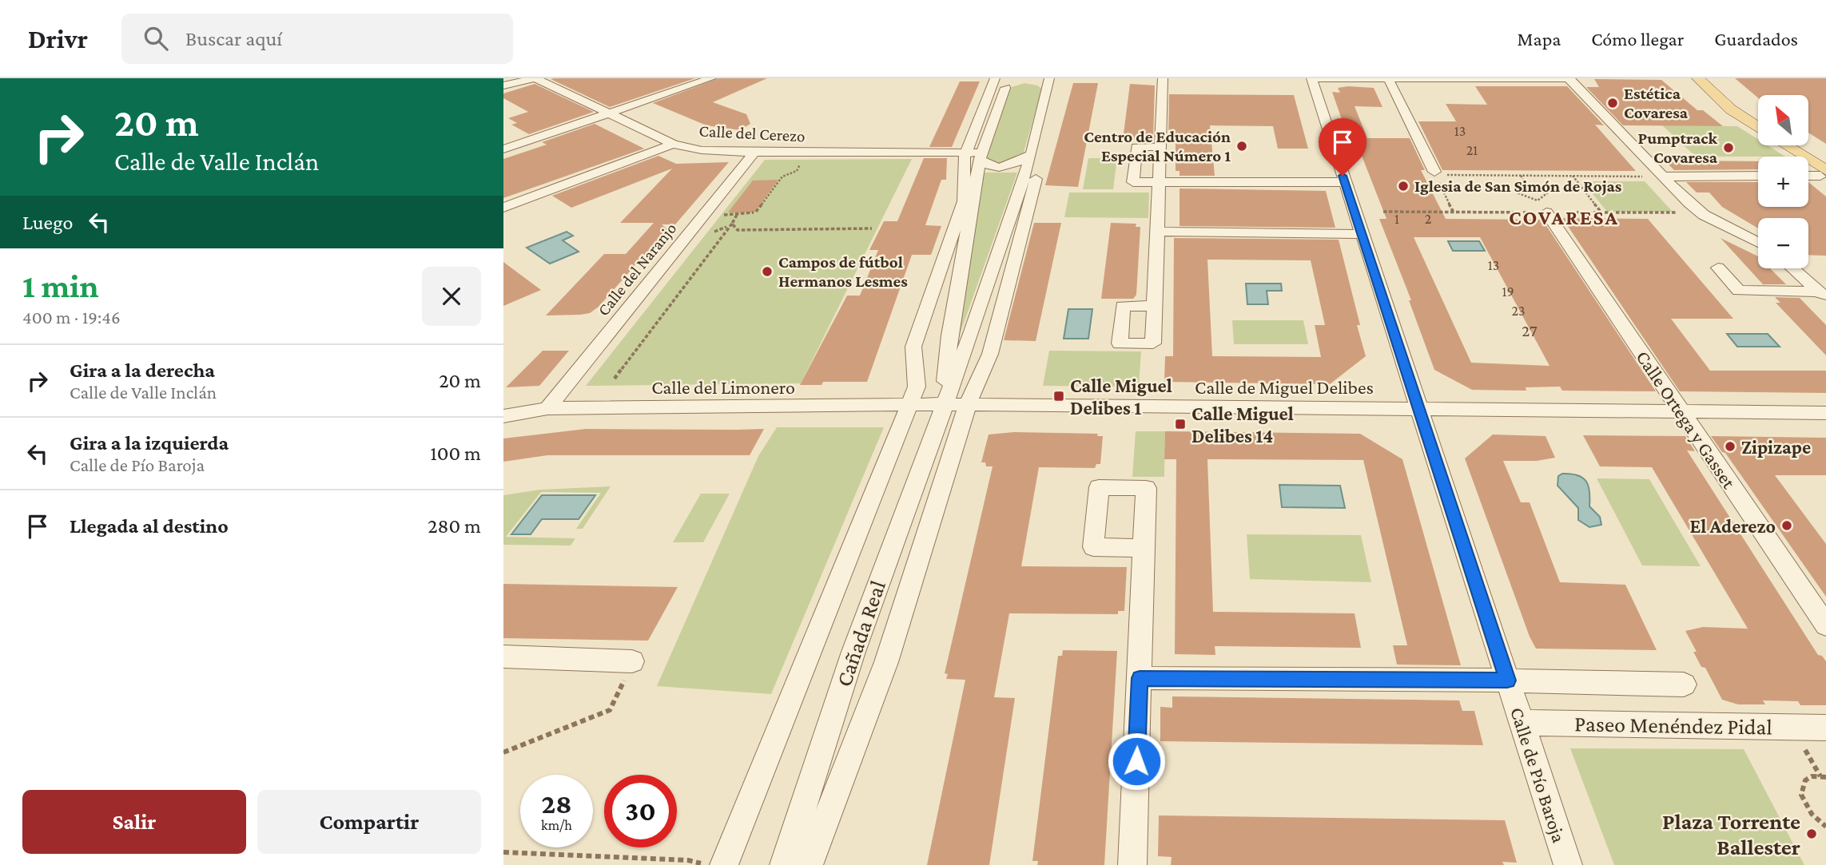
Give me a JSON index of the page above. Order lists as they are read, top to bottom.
{
  "streets": {
    "street": [
      "Calle del Cerezo",
      "Calle del Naranjo",
      "Calle del Limonero",
      "Calle de Miguel Delibes",
      "Calle Ortega y Gasset",
      "Cañada Real",
      "Paseo Menéndez Pidal",
      "Calle de Pío Baroja"
    ]
  },
  "crossings": [
    ["Calle del Cerezo", "Calle del Naranjo"],
    ["Calle del Cerezo", "Cañada Real"],
    ["Calle del Naranjo", "Calle del Limonero"],
    ["Calle del Limonero", "Calle de Miguel Delibes"],
    ["Calle del Limonero", "Cañada Real"],
    ["Calle de Miguel Delibes", "Calle Ortega y Gasset"],
    ["Calle de Miguel Delibes", "Cañada Real"],
    ["Calle de Miguel Delibes", "Calle de Pío Baroja"],
    ["Paseo Menéndez Pidal", "Calle de Pío Baroja"]
  ],
  "districts": ["COVARESA"],
  "places": {
    "other": [
      "Estética Covaresa",
      "Centro de Educación Especial Número 1",
      "Pumptrack Covaresa",
      "Iglesia de San Simón de Rojas",
      "Campos de fútbol Hermanos Lesmes",
      "Zipizape",
      "El Aderezo",
      "Plaza Torrente Ballester"
    ],
    "transit": ["Calle Miguel Delibes 1", "Calle Miguel Delibes 14"]
  },
  "house_numbers": [
    "13",
    "21",
    "1",
    "2",
    "13",
    "19",
    "23",
    "27"
  ],
  "north": "top left",
  "page": {
    "header": "Drivr",
    "search": "Buscar aquí",
    "nav": ["Mapa", "Cómo llegar", "Guardados"],
    "turn": ["20 m", "Calle de Valle Inclán"],
    "map_buttons": ["+", "−"],
    "then": "Luego",
    "heading": ["1 min", "400 m · 19:46"],
    "list": [
      {
        "name": "Gira a la derecha",
        "note": "Calle de Valle Inclán",
        "value": "20 m"
      },
      {
        "name": "Gira a la izquierda",
        "note": "Calle de Pío Baroja",
        "value": "100 m"
      },
      {
        "name": "Llegada al destino",
        "value": "280 m"
      }
    ],
    "speed": "28 km/h",
    "limit": "30",
    "buttons": ["Salir", "Compartir"]
  }
}
